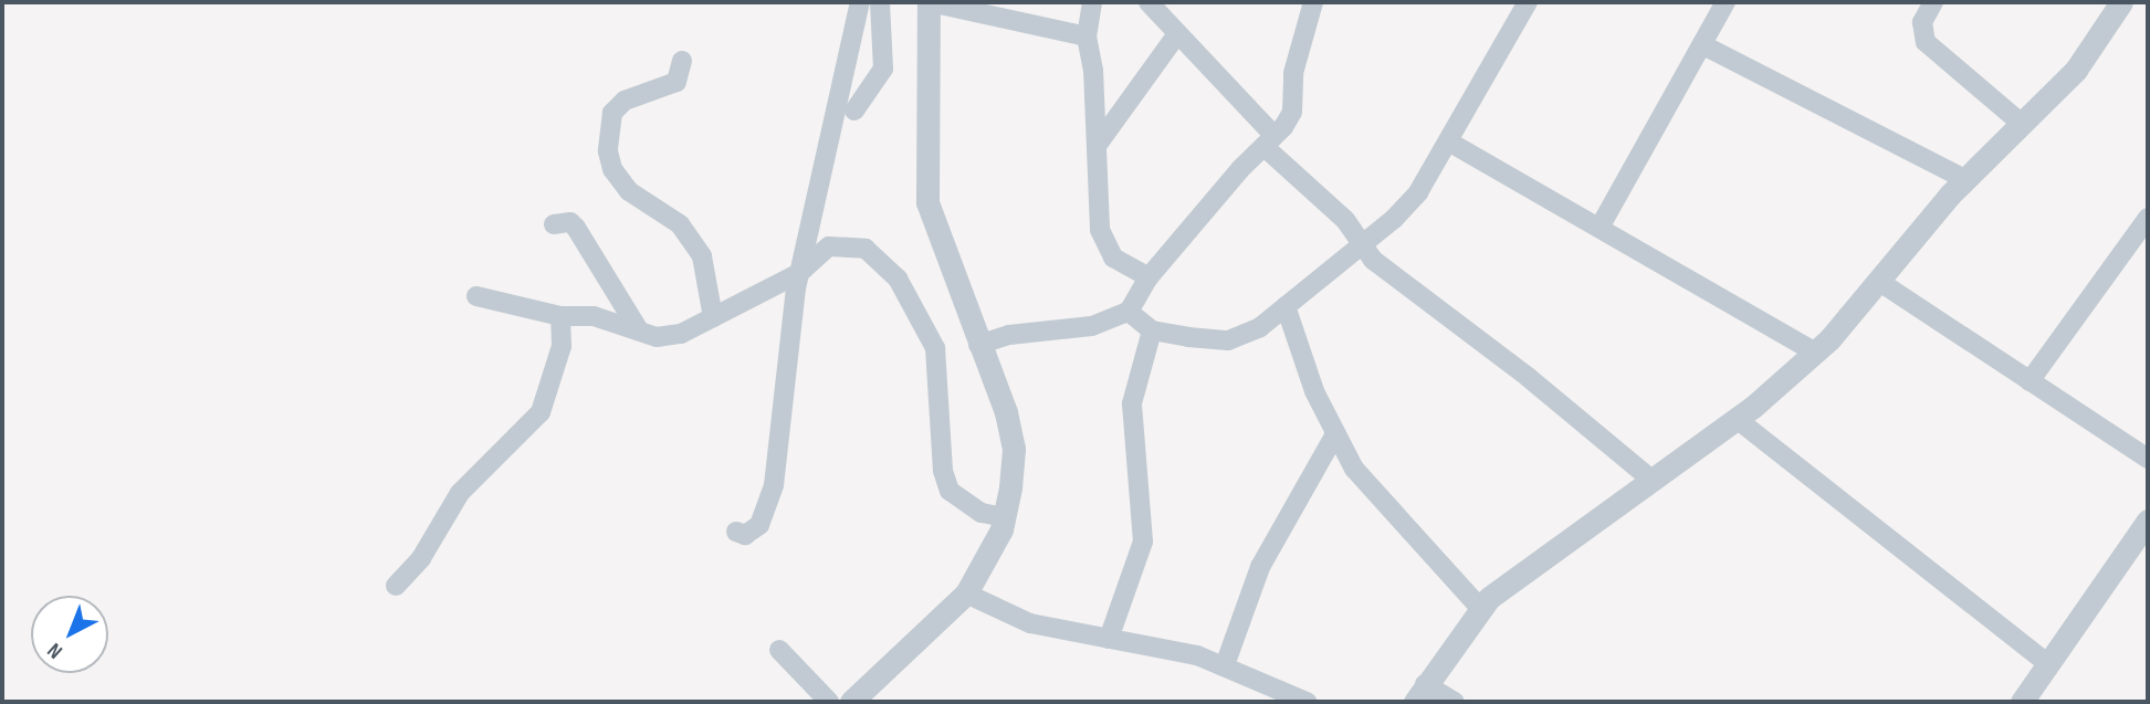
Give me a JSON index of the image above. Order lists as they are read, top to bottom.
{
  "north": "bottom left"
}
